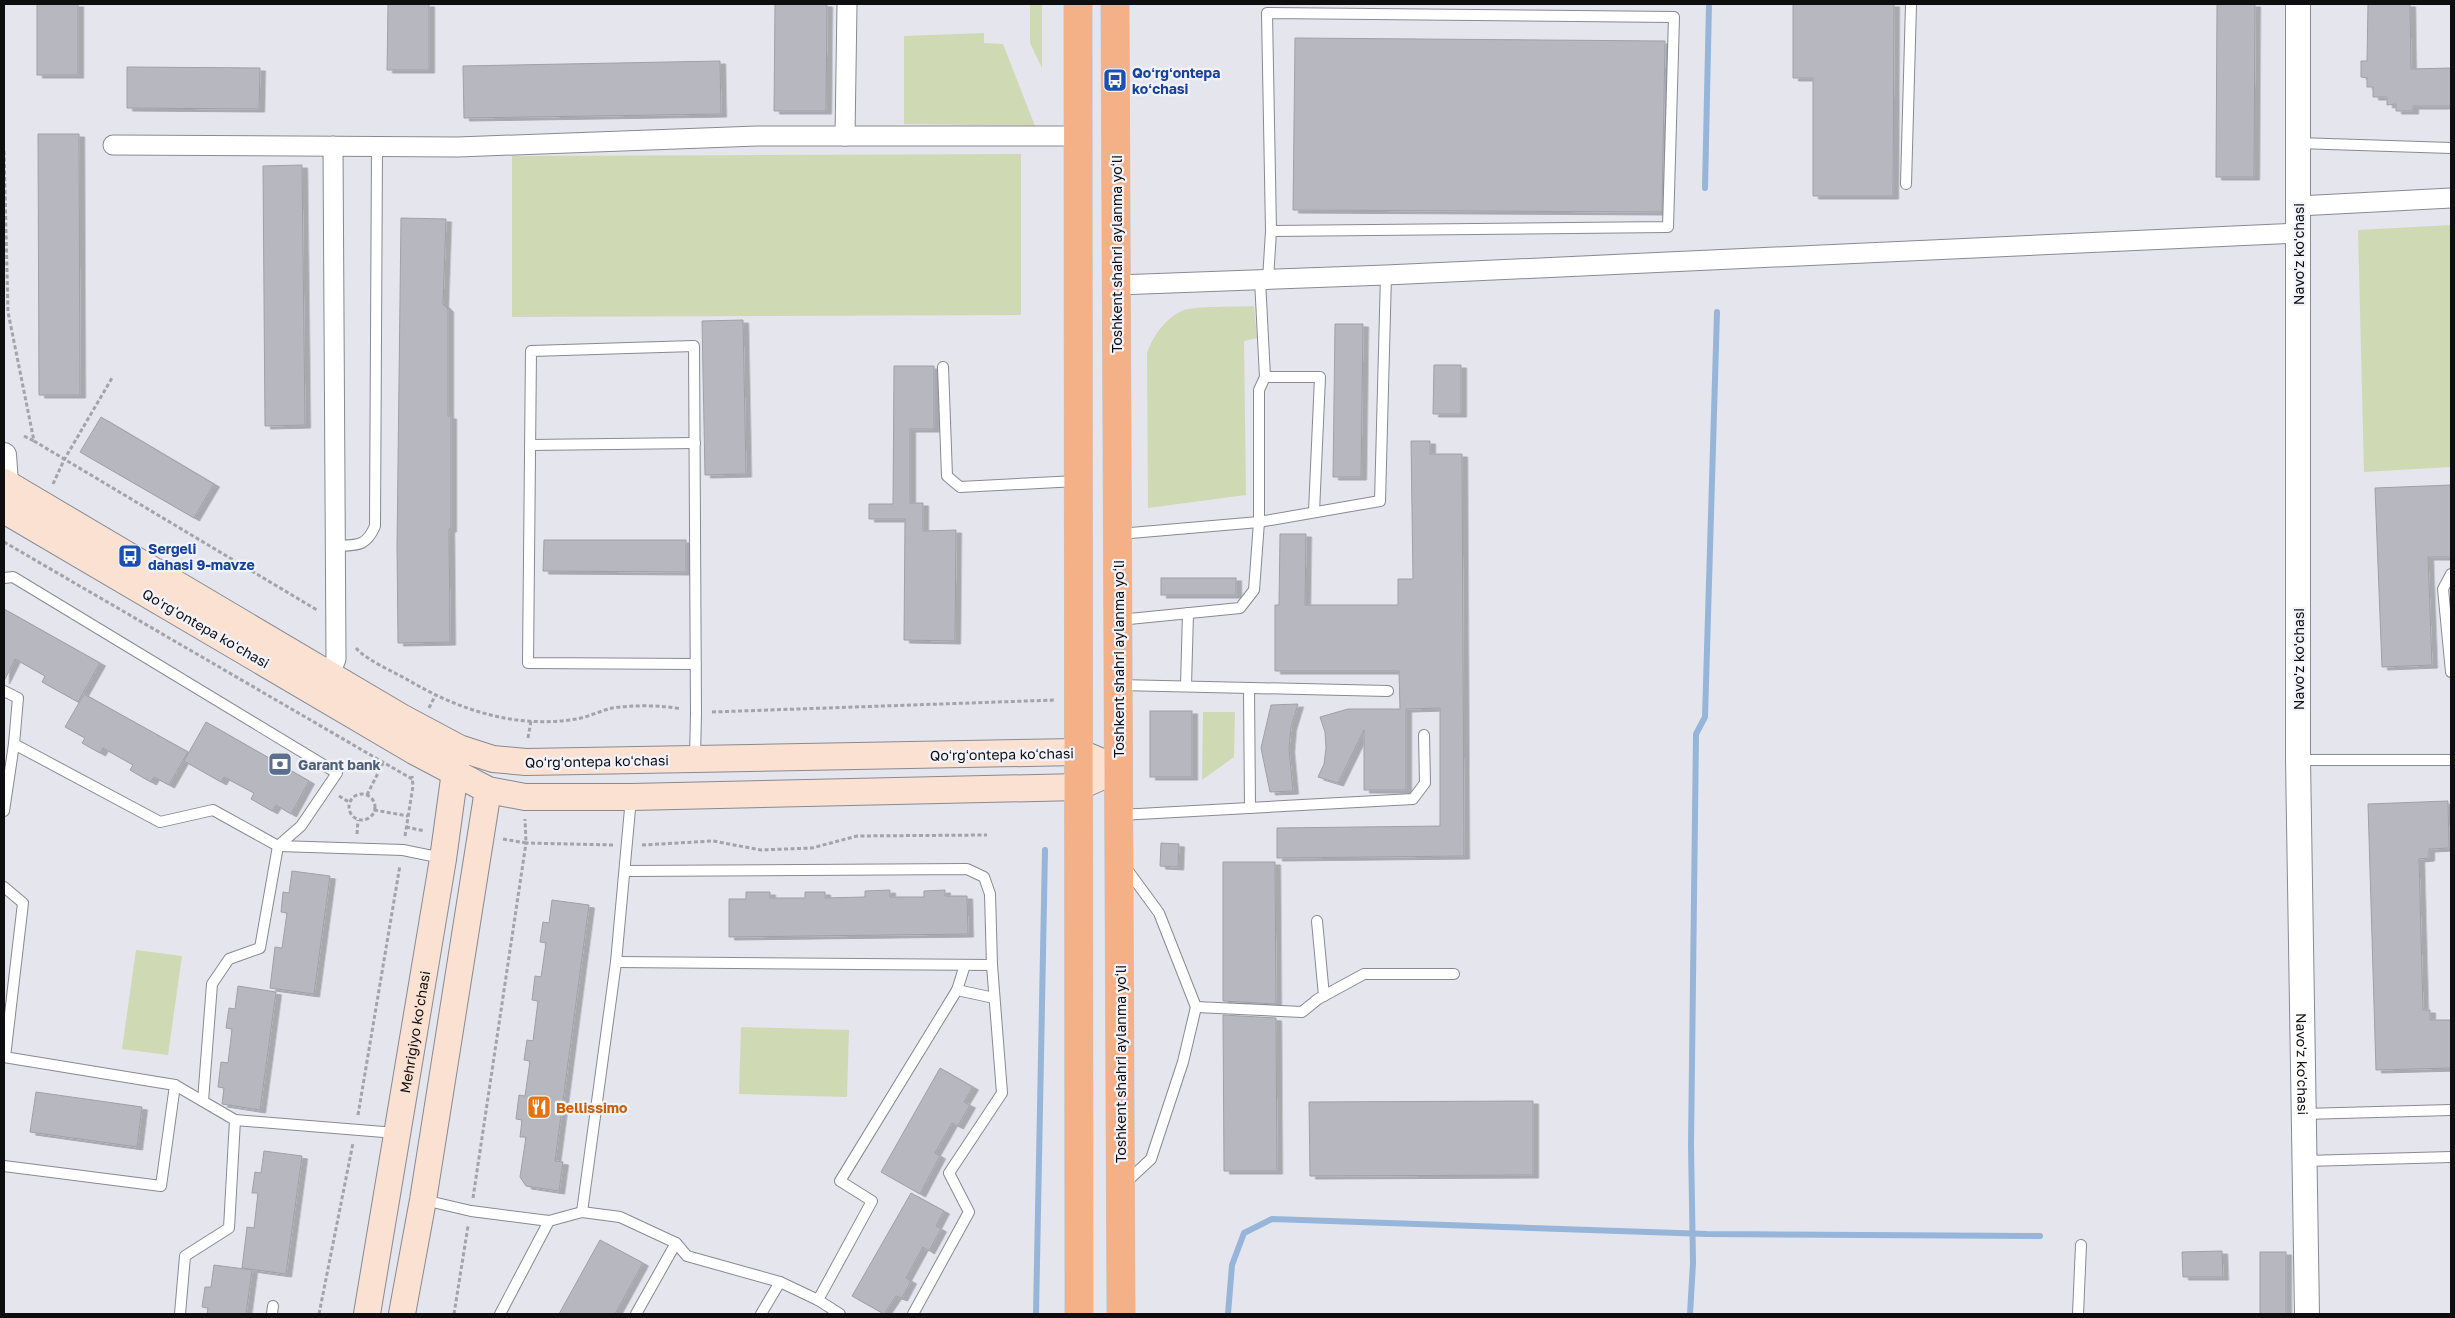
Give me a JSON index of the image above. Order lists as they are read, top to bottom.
{
  "streets": {
    "highway": ["Toshkent shahri aylanma yoʻli"],
    "main road": ["Qoʻrgʻontepa koʻchasi", "Mehrigiyo ko'chasi"],
    "street": ["Navo'z ko'chasi"]
  },
  "crossings": [
    ["Toshkent shahri aylanma yoʻli", "Qoʻrgʻontepa koʻchasi"],
    ["Qoʻrgʻontepa koʻchasi", "Mehrigiyo ko'chasi"]
  ],
  "places": {
    "bus stop": ["Qoʻrgʻontepa koʻchasi", "Sergeli dahasi 9-mavze"],
    "bank": ["Garant bank"],
    "restaurant": ["Bellissimo"]
  }
}
